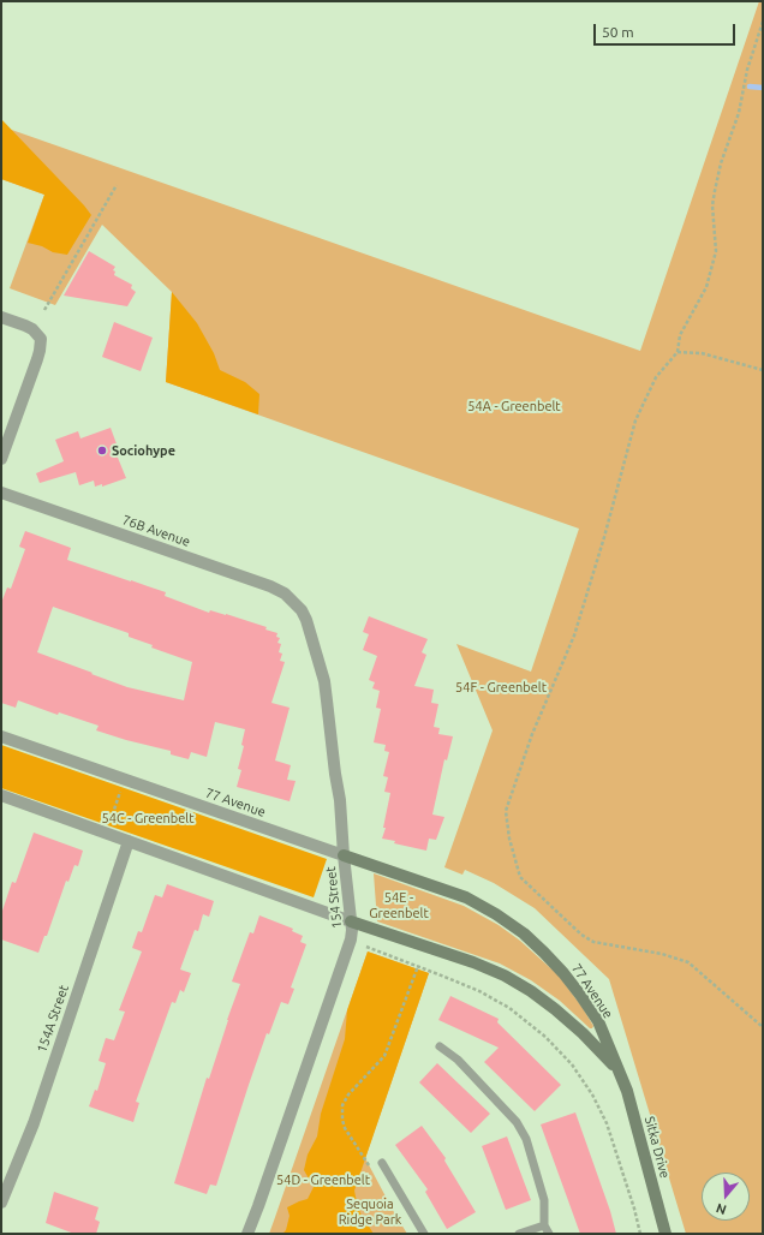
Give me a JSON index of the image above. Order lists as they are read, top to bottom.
{
  "streets": {
    "street": [
      "76B Avenue",
      "77 Avenue",
      "154 Street",
      "154A Street",
      "Sitka Drive"
    ]
  },
  "crossings": [
    ["76B Avenue", "154 Street"],
    ["77 Avenue", "154 Street"],
    ["77 Avenue", "Sitka Drive"]
  ],
  "parks": [
    "54A - Greenbelt",
    "54F - Greenbelt",
    "54C - Greenbelt",
    "54E - Greenbelt",
    "54D - Greenbelt",
    "Sequoia Ridge Park"
  ],
  "places": ["Sociohype"],
  "scale_bar": "50 m",
  "north": "bottom"
}
